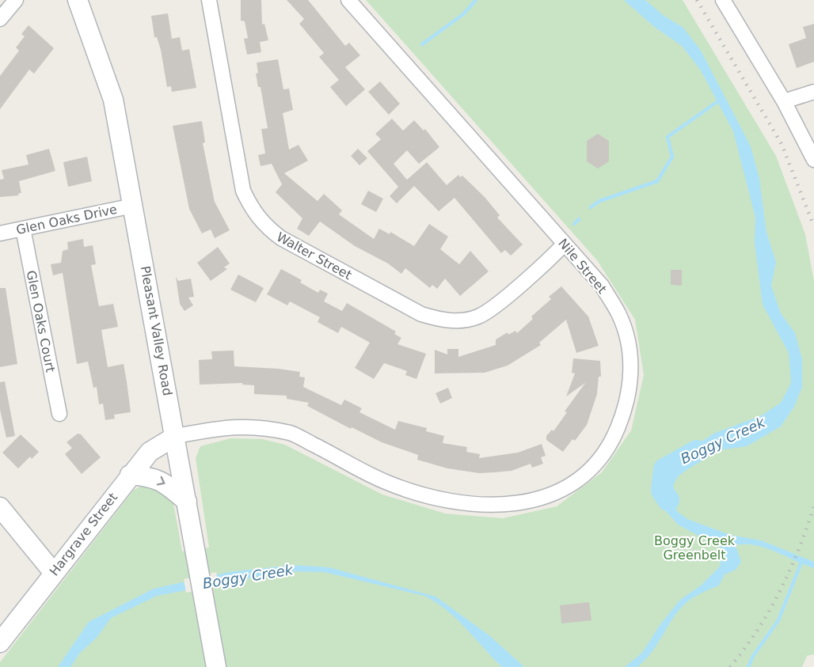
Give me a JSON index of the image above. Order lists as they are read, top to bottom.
{
  "streets": {
    "main road": ["Pleasant Valley Road", "Hargrave Street"],
    "street": [
      "Glen Oaks Drive",
      "Walter Street",
      "Nile Street",
      "Glen Oaks Court"
    ]
  },
  "crossings": [
    ["Glen Oaks Drive", "Glen Oaks Court"],
    ["Glen Oaks Drive", "Pleasant Valley Road"],
    ["Walter Street", "Nile Street"],
    ["Nile Street", "Pleasant Valley Road"],
    ["Nile Street", "Hargrave Street"],
    ["Pleasant Valley Road", "Hargrave Street"]
  ],
  "water": ["Boggy Creek"],
  "parks": ["Boggy Creek Greenbelt"]
}
